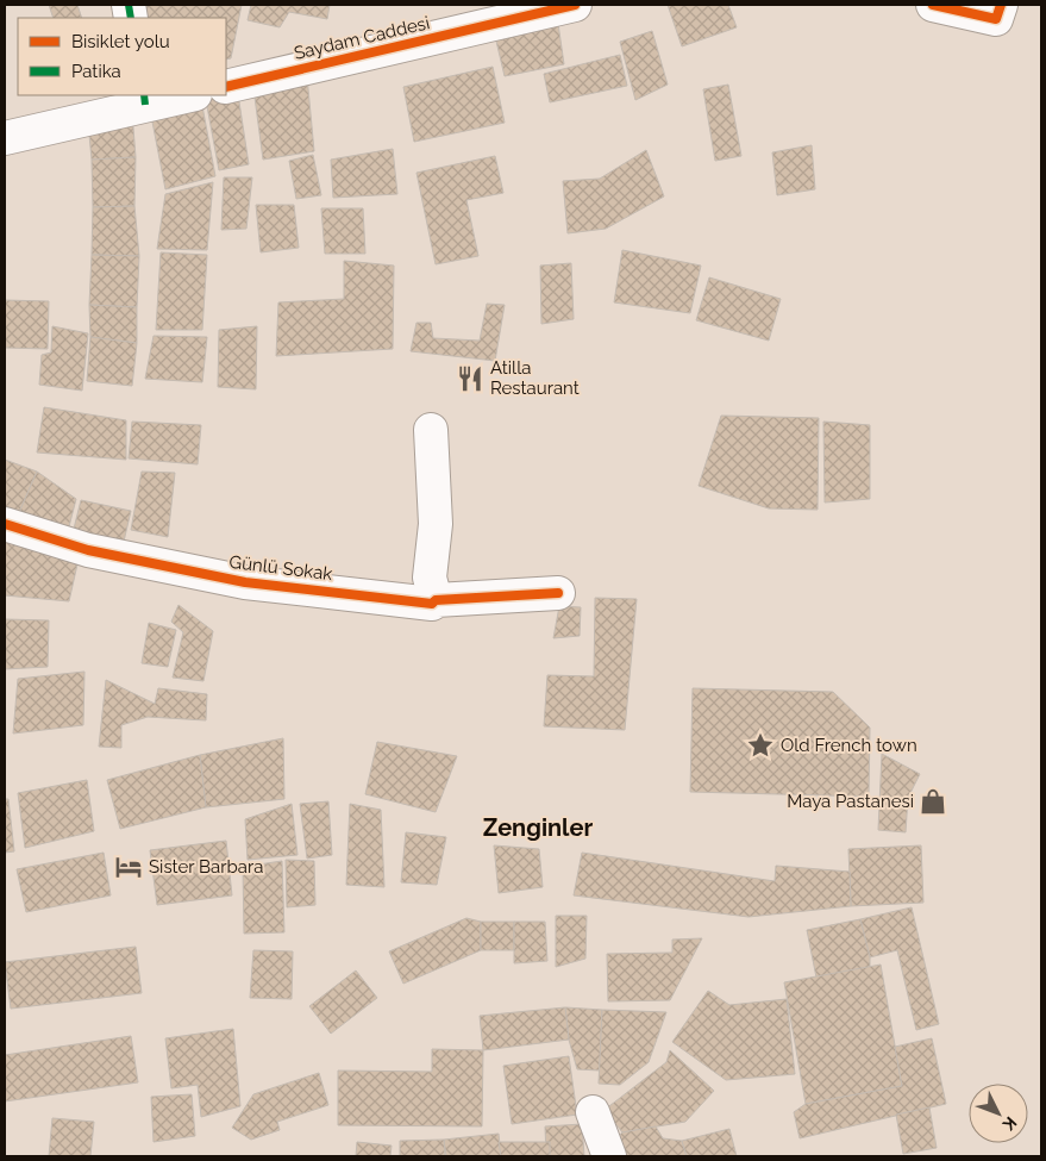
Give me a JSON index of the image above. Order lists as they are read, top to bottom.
{
  "streets": {
    "street": ["Saydam Caddesi", "Günlü Sokak"]
  },
  "districts": ["Zenginler"],
  "places": {
    "restaurant": ["Atilla Restaurant"],
    "place": ["Old French town"],
    "shop": ["Maya Pastanesi"],
    "hotel": ["Sister Barbara"]
  },
  "legend": ["Bisiklet yolu", "Patika"],
  "north": "bottom right"
}
